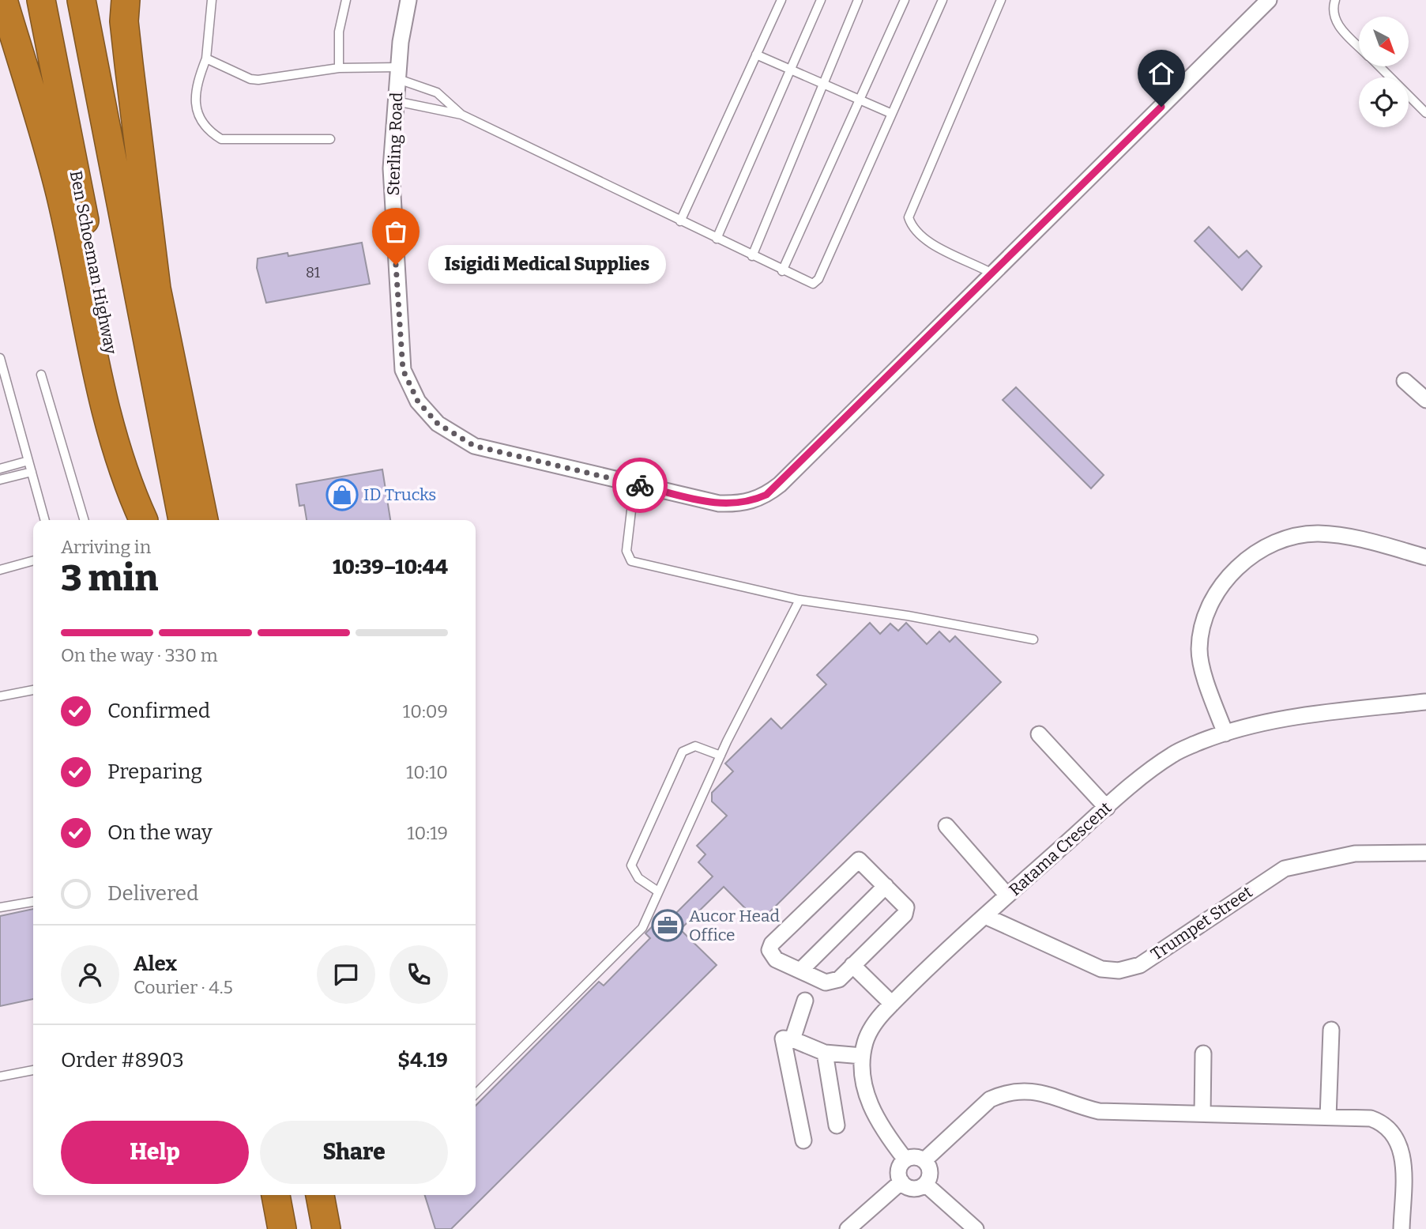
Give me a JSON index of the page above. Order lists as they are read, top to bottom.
{
  "streets": {
    "highway": ["Ben Schoeman Highway"],
    "street": ["Sterling Road", "Ratama Crescent", "Trumpet Street"]
  },
  "crossings": [
    ["Ratama Crescent", "Trumpet Street"]
  ],
  "places": {
    "other": ["Isigidi Medical Supplies"],
    "shop": ["ID Trucks"],
    "office": ["Aucor Head Office"]
  },
  "house_numbers": ["81"],
  "north": "bottom right",
  "page": {
    "bubble": "Isigidi Medical Supplies",
    "heading": ["3 min", "Arriving in", "10:39–10:44"],
    "panel": [
      "Alex",
      "Courier · 4.5",
      "Order #8903",
      "$4.19"
    ],
    "bar": "On the way · 330 m",
    "list": [
      ["Confirmed", "10:09"],
      ["Preparing", "10:10"],
      ["On the way", "10:19"],
      "Delivered"
    ],
    "buttons": ["Help", "Share"]
  }
}
